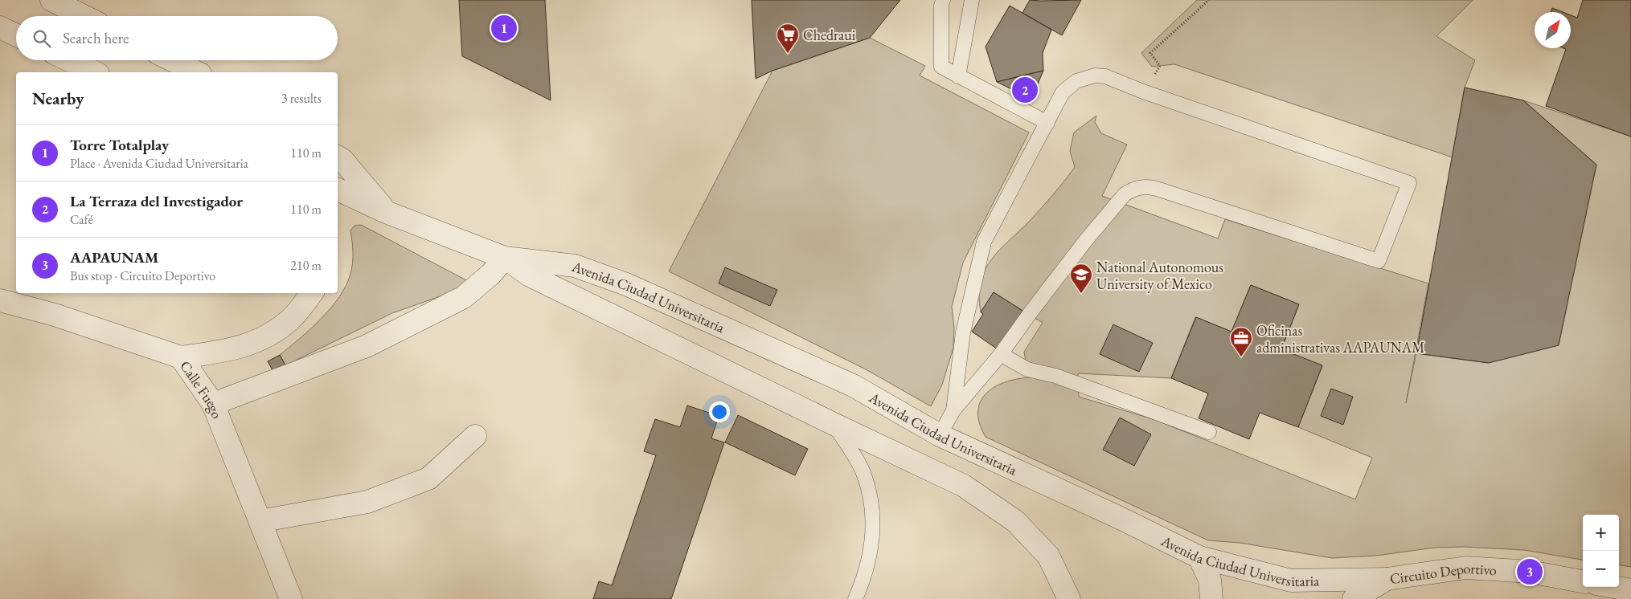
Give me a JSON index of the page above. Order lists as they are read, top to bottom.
{
  "streets": {
    "street": ["Avenida Ciudad Universitaria", "Calle Fuego", "Circuito Deportivo"]
  },
  "crossings": [
    ["Avenida Ciudad Universitaria", "Circuito Deportivo"]
  ],
  "places": {
    "supermarket": ["Chedraui"],
    "school or university": ["National Autonomous University of Mexico"],
    "office": ["Oficinas administrativas AAPAUNAM"]
  },
  "north": "top right",
  "page": {
    "pins": ["1", "2", "3"],
    "search": "Search here",
    "heading": ["Nearby", "3 results"],
    "list": [
      {
        "mark": "1",
        "name": "Torre Totalplay",
        "note": "Place · Avenida Ciudad Universitaria",
        "value": "110 m"
      },
      {
        "mark": "2",
        "name": "La Terraza del Investigador",
        "note": "Café",
        "value": "110 m"
      },
      {
        "mark": "3",
        "name": "AAPAUNAM",
        "note": "Bus stop · Circuito Deportivo",
        "value": "210 m"
      }
    ],
    "map_buttons": ["+", "−"]
  }
}
